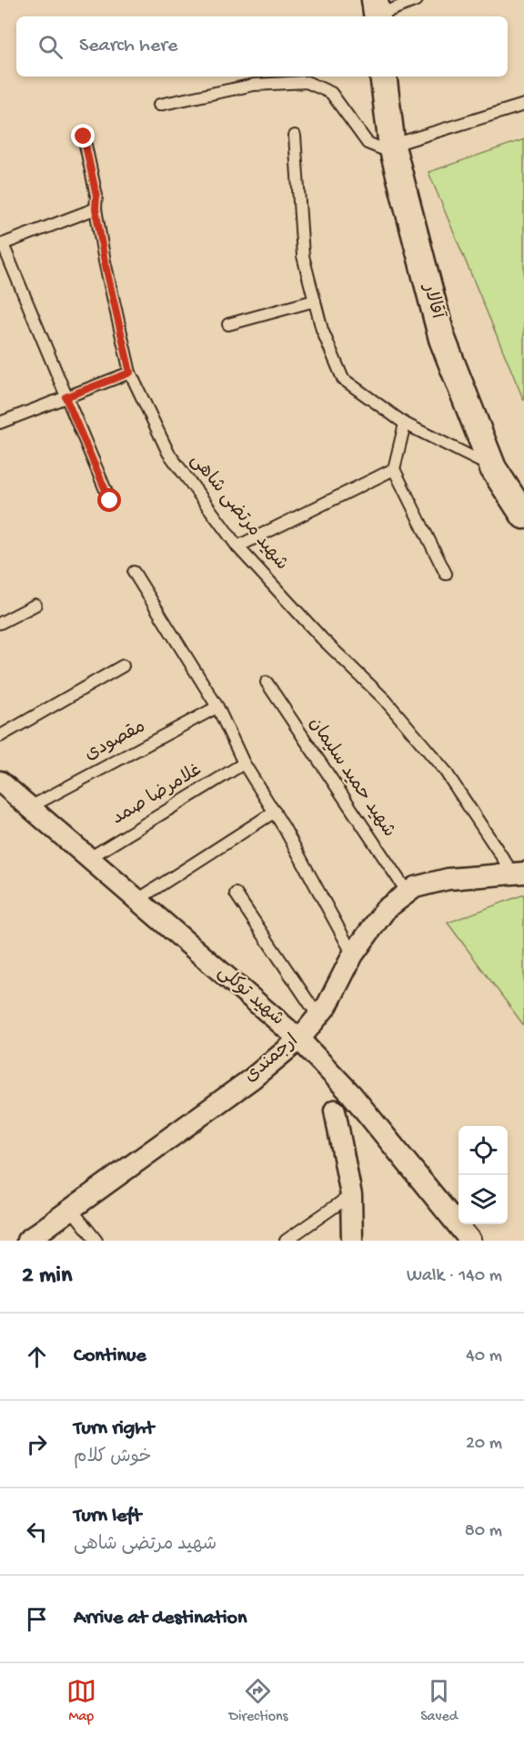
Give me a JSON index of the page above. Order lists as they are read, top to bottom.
{
  "streets": {
    "street": ["آقالار", "شهید توکلی", "ارجمندی"],
    "lane": [
      "شهید مرتضی شاهی",
      "مقصودی",
      "شهید حمید سلیمان",
      "غلامرضا صمد"
    ]
  },
  "crossings": [
    ["شهید مرتضی شاهی", "ارجمندی"],
    ["مقصودی", "شهید توکلی"],
    ["شهید حمید سلیمان", "ارجمندی"],
    ["غلامرضا صمد", "شهید توکلی"],
    ["شهید توکلی", "ارجمندی"]
  ],
  "page": {
    "search": "Search here",
    "heading": ["2 min", "Walk · 140 m"],
    "list": [
      ["Continue", "40 m"],
      ["Turn right", "خوش کلام", "20 m"],
      ["Turn left", "شهید مرتضی شاهی", "80 m"],
      "Arrive at destination"
    ],
    "nav": ["Map", "Directions", "Saved"]
  }
}
